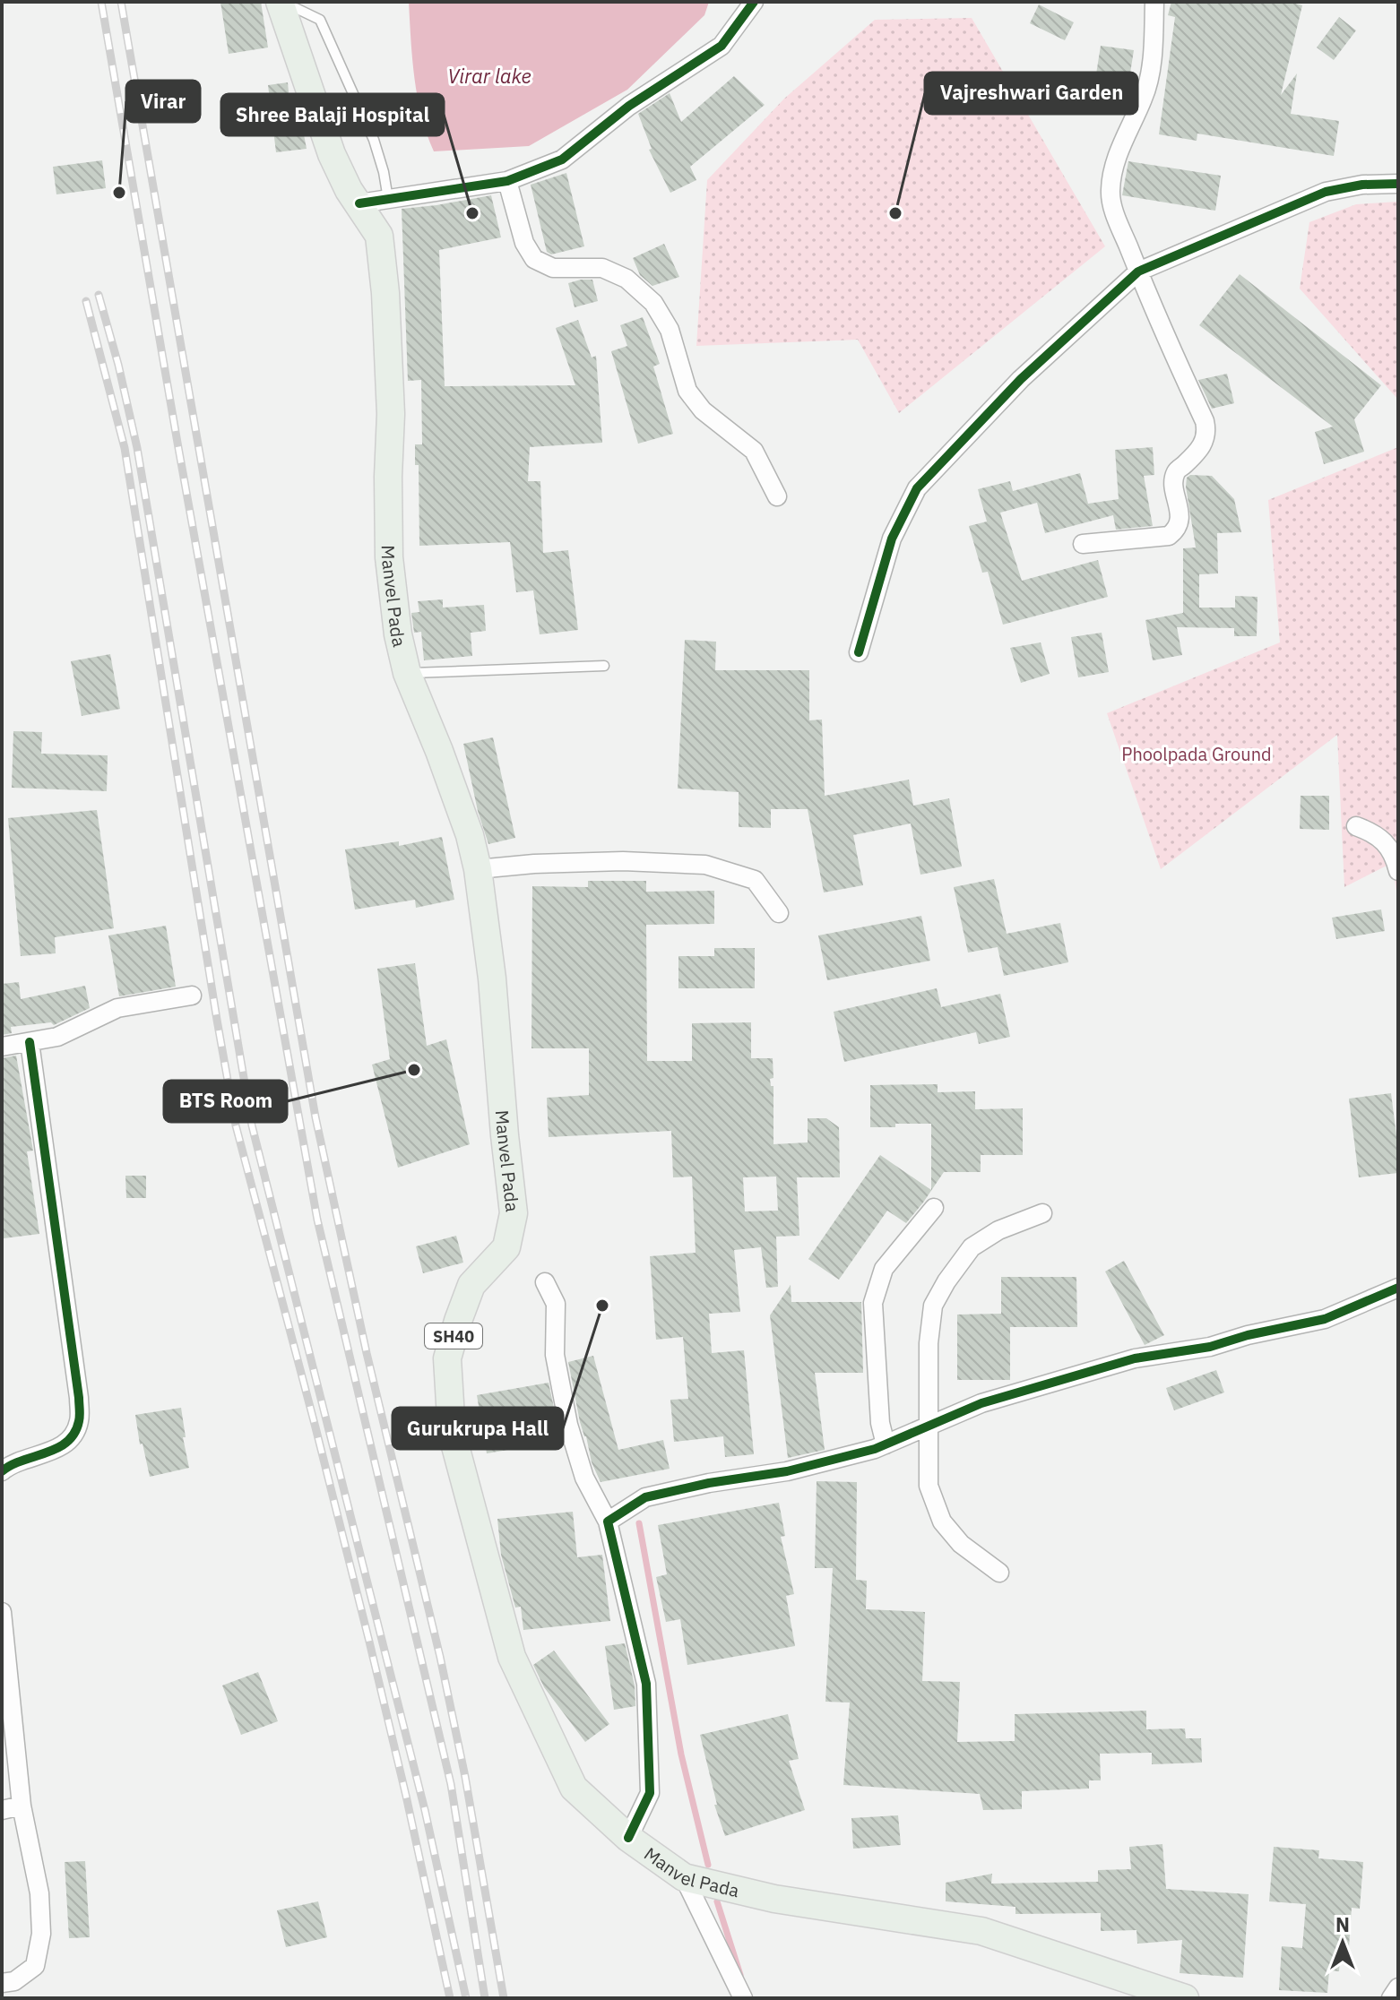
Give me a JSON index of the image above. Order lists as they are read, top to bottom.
{
  "streets": {
    "main road": ["Manvel Pada", "SH40"]
  },
  "water": ["Virar lake"],
  "parks": ["Phoolpada Ground"],
  "places": [
    "Virar",
    "Shree Balaji Hospital",
    "Vajreshwari Garden",
    "BTS Room",
    "Gurukrupa Hall"
  ],
  "north": "top"
}
